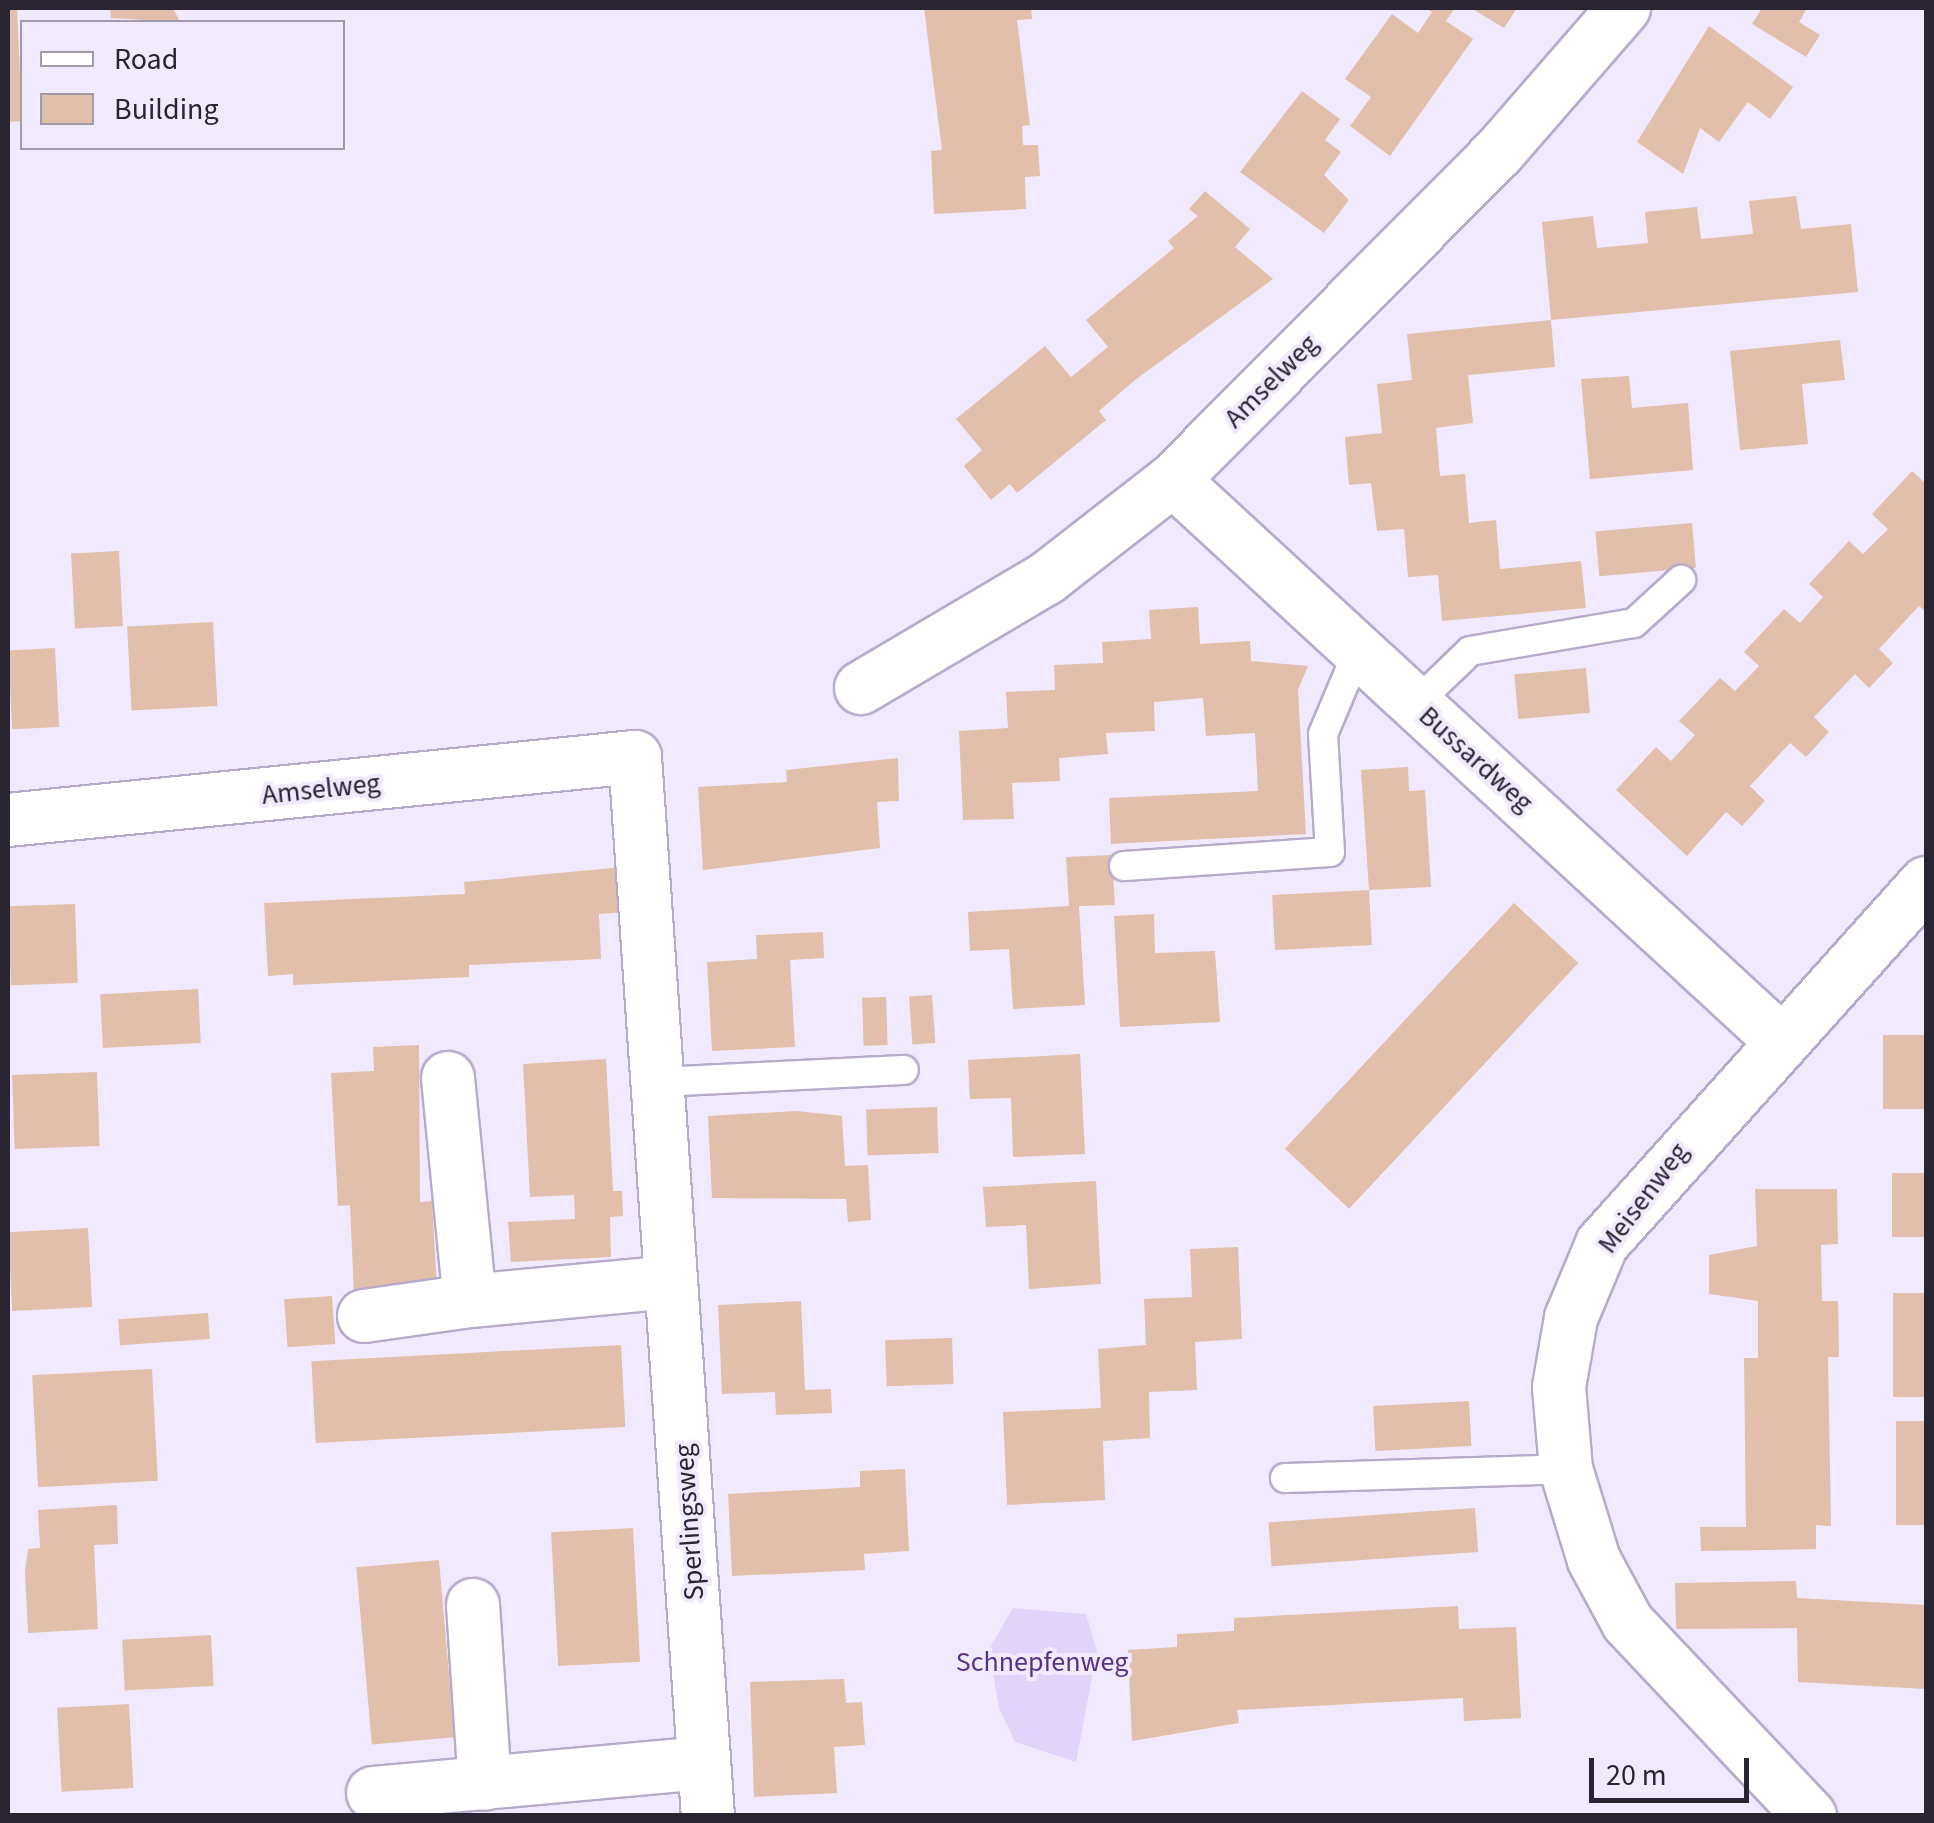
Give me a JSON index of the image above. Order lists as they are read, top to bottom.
{
  "streets": {
    "street": [
      "Amselweg",
      "Bussardweg",
      "Meisenweg",
      "Sperlingsweg"
    ]
  },
  "crossings": [
    ["Amselweg", "Bussardweg"],
    ["Amselweg", "Sperlingsweg"],
    ["Bussardweg", "Meisenweg"]
  ],
  "parks": ["Schnepfenweg"],
  "legend": ["Road", "Building"],
  "scale_bar": "20 m"
}
